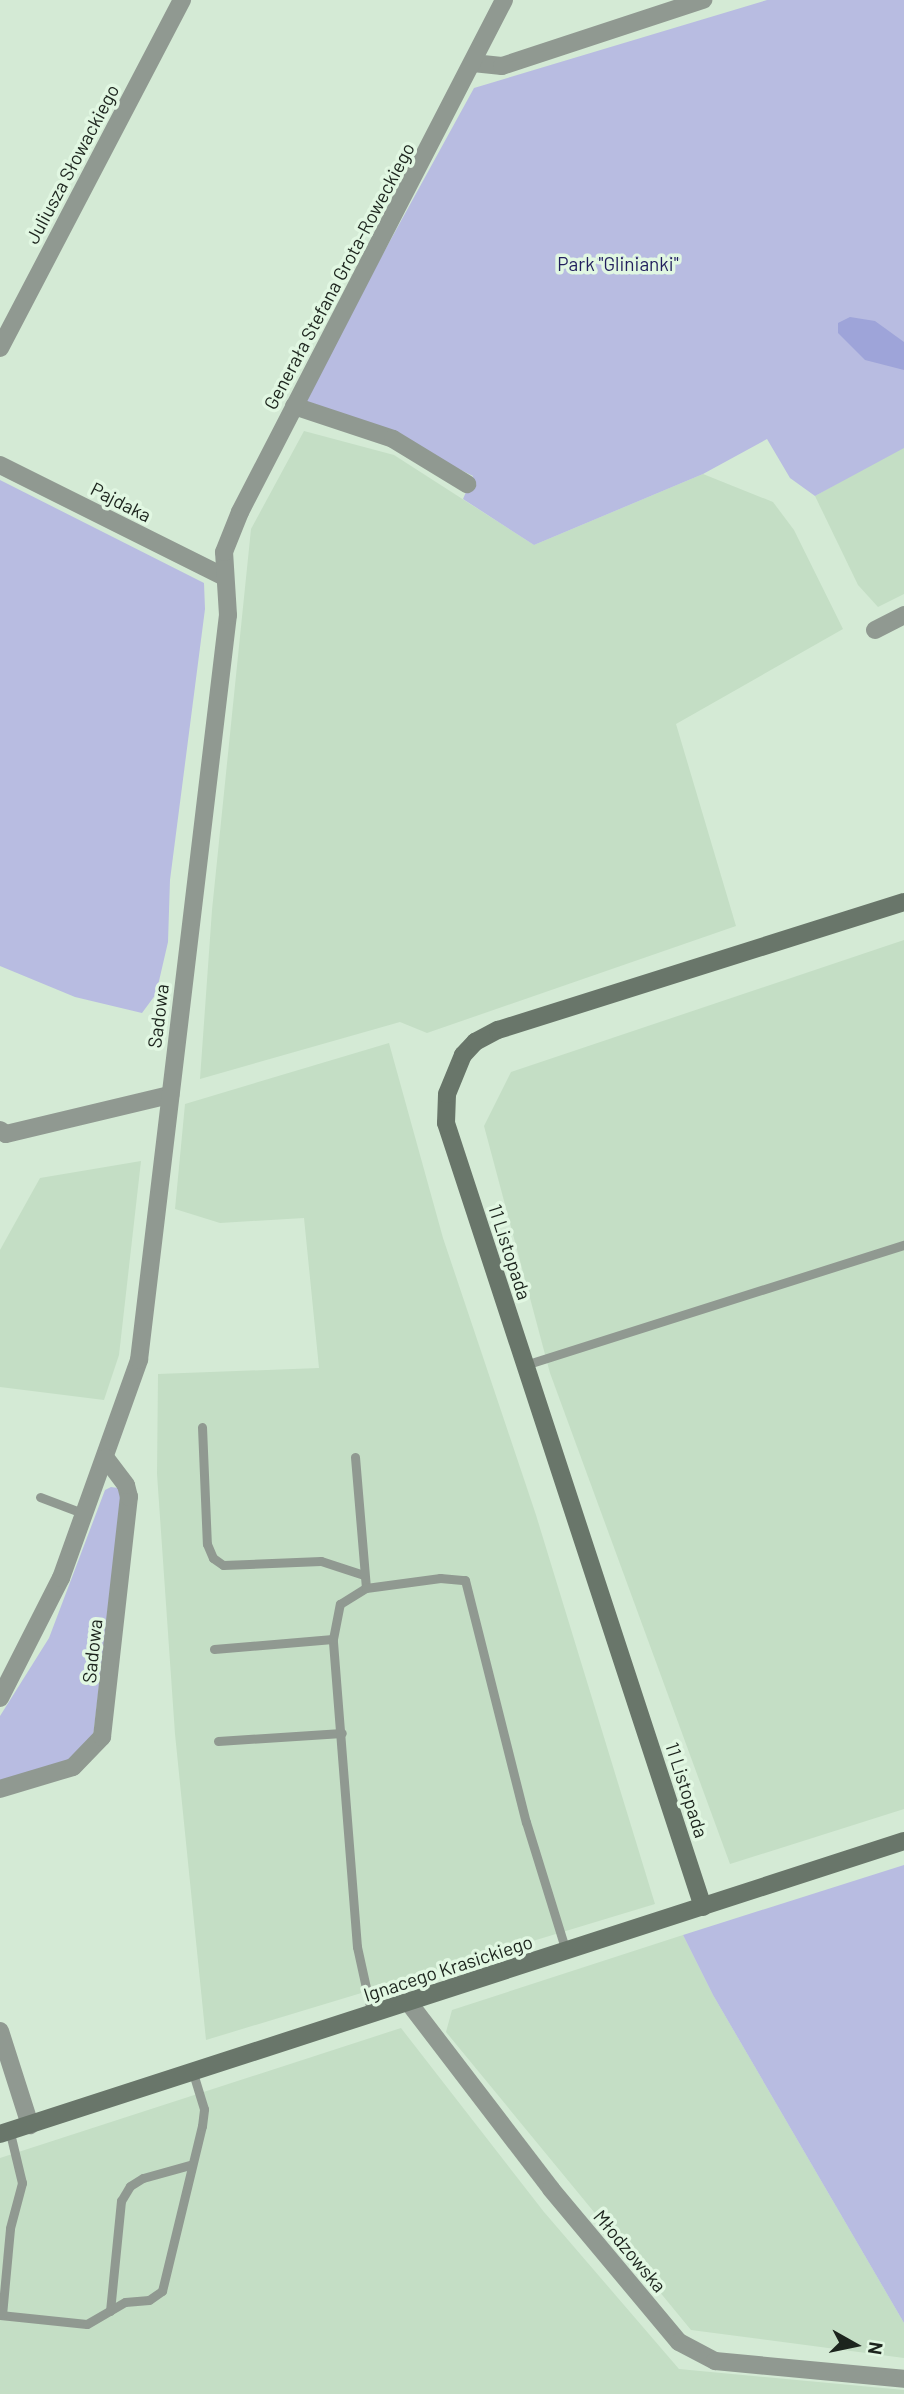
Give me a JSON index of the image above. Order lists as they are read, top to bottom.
{
  "streets": {
    "street": [
      "Juliusza Słowackiego",
      "Generała Stefana Grota-Roweckiego",
      "Pajdaka",
      "Sadowa",
      "11 Listopada",
      "Ignacego Krasickiego",
      "Młodzowska"
    ]
  },
  "crossings": [
    ["Generała Stefana Grota-Roweckiego", "Pajdaka"],
    ["Generała Stefana Grota-Roweckiego", "Sadowa"],
    ["Pajdaka", "Sadowa"],
    ["11 Listopada", "Ignacego Krasickiego"],
    ["Ignacego Krasickiego", "Młodzowska"]
  ],
  "parks": ["Park \"Glinianki\""],
  "north": "right"
}
